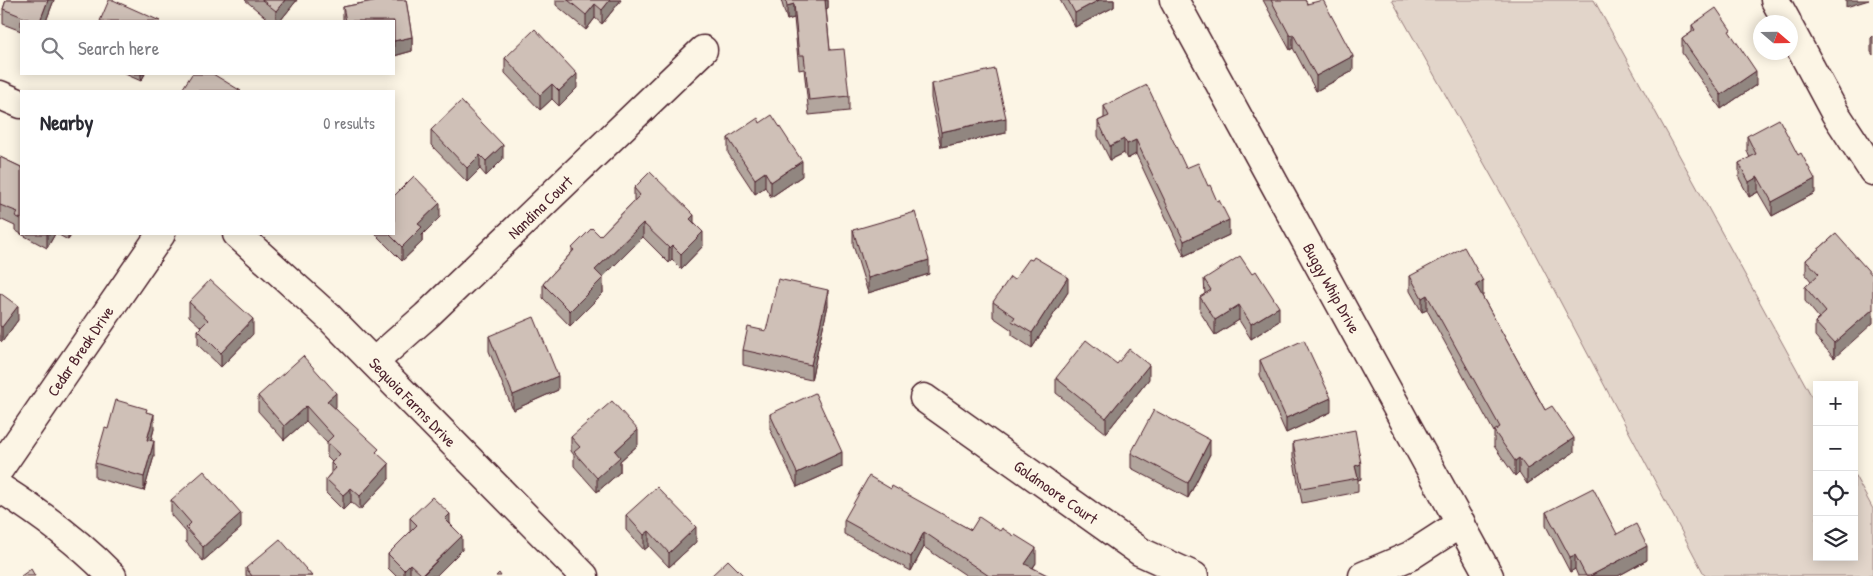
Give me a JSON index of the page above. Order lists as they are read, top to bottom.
{
  "streets": {
    "street": [
      "Nandina Court",
      "Buggy Whip Drive",
      "Cedar Break Drive",
      "Sequoia Farms Drive",
      "Goldmoore Court"
    ]
  },
  "crossings": [
    ["Nandina Court", "Sequoia Farms Drive"]
  ],
  "north": "right",
  "page": {
    "search": "Search here",
    "heading": ["Nearby", "0 results"],
    "map_buttons": ["+", "−"]
  }
}
